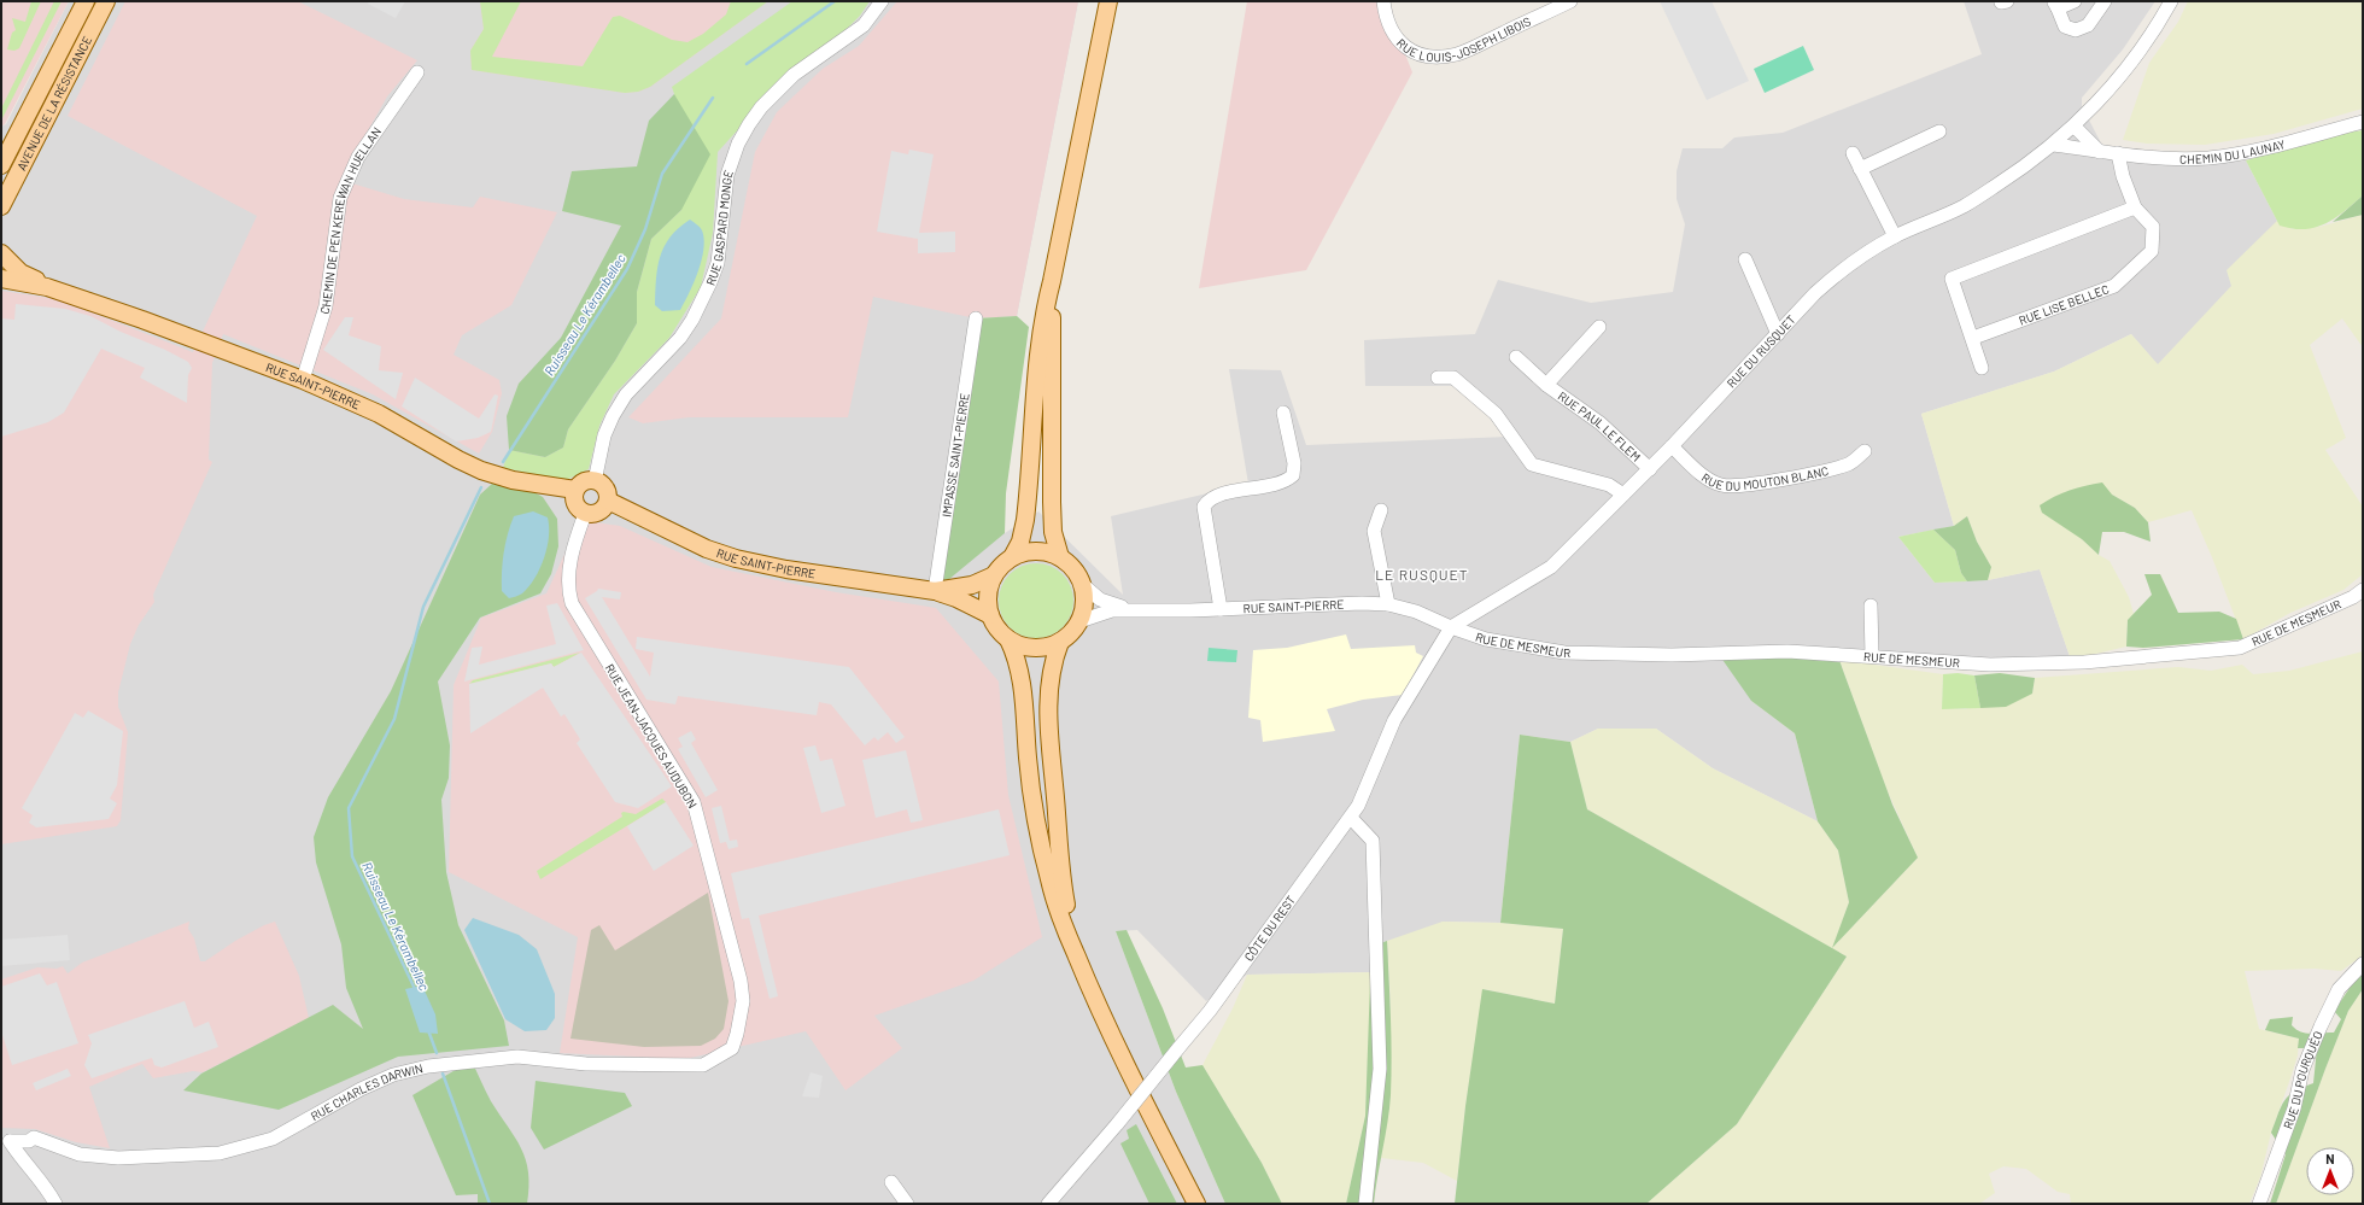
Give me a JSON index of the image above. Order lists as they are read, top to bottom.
{
  "streets": {
    "main road": ["AVENUE DE LA RÉSISTANCE", "RUE SAINT-PIERRE"],
    "street": [
      "RUE LOUIS-JOSEPH LIBOIS",
      "CHEMIN DU LAUNAY",
      "CHEMIN DE PEN KEREWAN HUELLAN",
      "RUE GASPARD MONGE",
      "RUE LISE BELLEC",
      "RUE DU RUSQUET",
      "RUE PAUL LE FLEM",
      "IMPASSE SAINT-PIERRE",
      "RUE DU MOUTON BLANC",
      "RUE DE MESMEUR",
      "RUE JEAN-JACQUES AUDUBON",
      "CÔTE DU REST",
      "RUE DU POURQUÉO",
      "RUE CHARLES DARWIN"
    ]
  },
  "crossings": [
    ["CHEMIN DU LAUNAY", "RUE DU RUSQUET"],
    ["CHEMIN DE PEN KEREWAN HUELLAN", "RUE SAINT-PIERRE"],
    ["RUE GASPARD MONGE", "RUE SAINT-PIERRE"],
    ["RUE GASPARD MONGE", "RUE JEAN-JACQUES AUDUBON"],
    ["RUE DU RUSQUET", "RUE SAINT-PIERRE"],
    ["RUE DU RUSQUET", "RUE PAUL LE FLEM"],
    ["RUE DU RUSQUET", "RUE DU MOUTON BLANC"],
    ["RUE DU RUSQUET", "RUE DE MESMEUR"],
    ["RUE DU RUSQUET", "CÔTE DU REST"],
    ["RUE SAINT-PIERRE", "IMPASSE SAINT-PIERRE"],
    ["RUE SAINT-PIERRE", "RUE DE MESMEUR"],
    ["RUE SAINT-PIERRE", "RUE JEAN-JACQUES AUDUBON"],
    ["RUE SAINT-PIERRE", "CÔTE DU REST"],
    ["RUE DE MESMEUR", "CÔTE DU REST"],
    ["RUE JEAN-JACQUES AUDUBON", "RUE CHARLES DARWIN"]
  ],
  "districts": ["LE RUSQUET"],
  "water": ["Ruisseau Le Kérambellec"],
  "north": "top"
}
